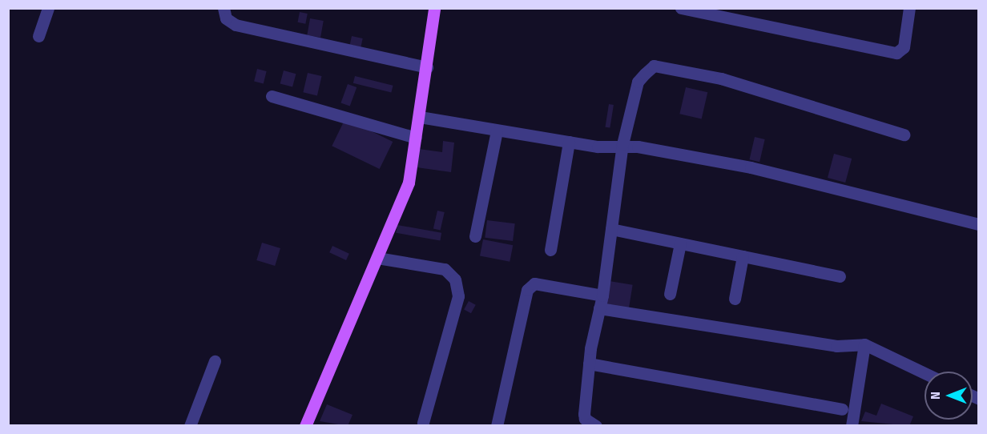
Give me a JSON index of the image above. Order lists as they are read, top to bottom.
{
  "north": "left"
}
